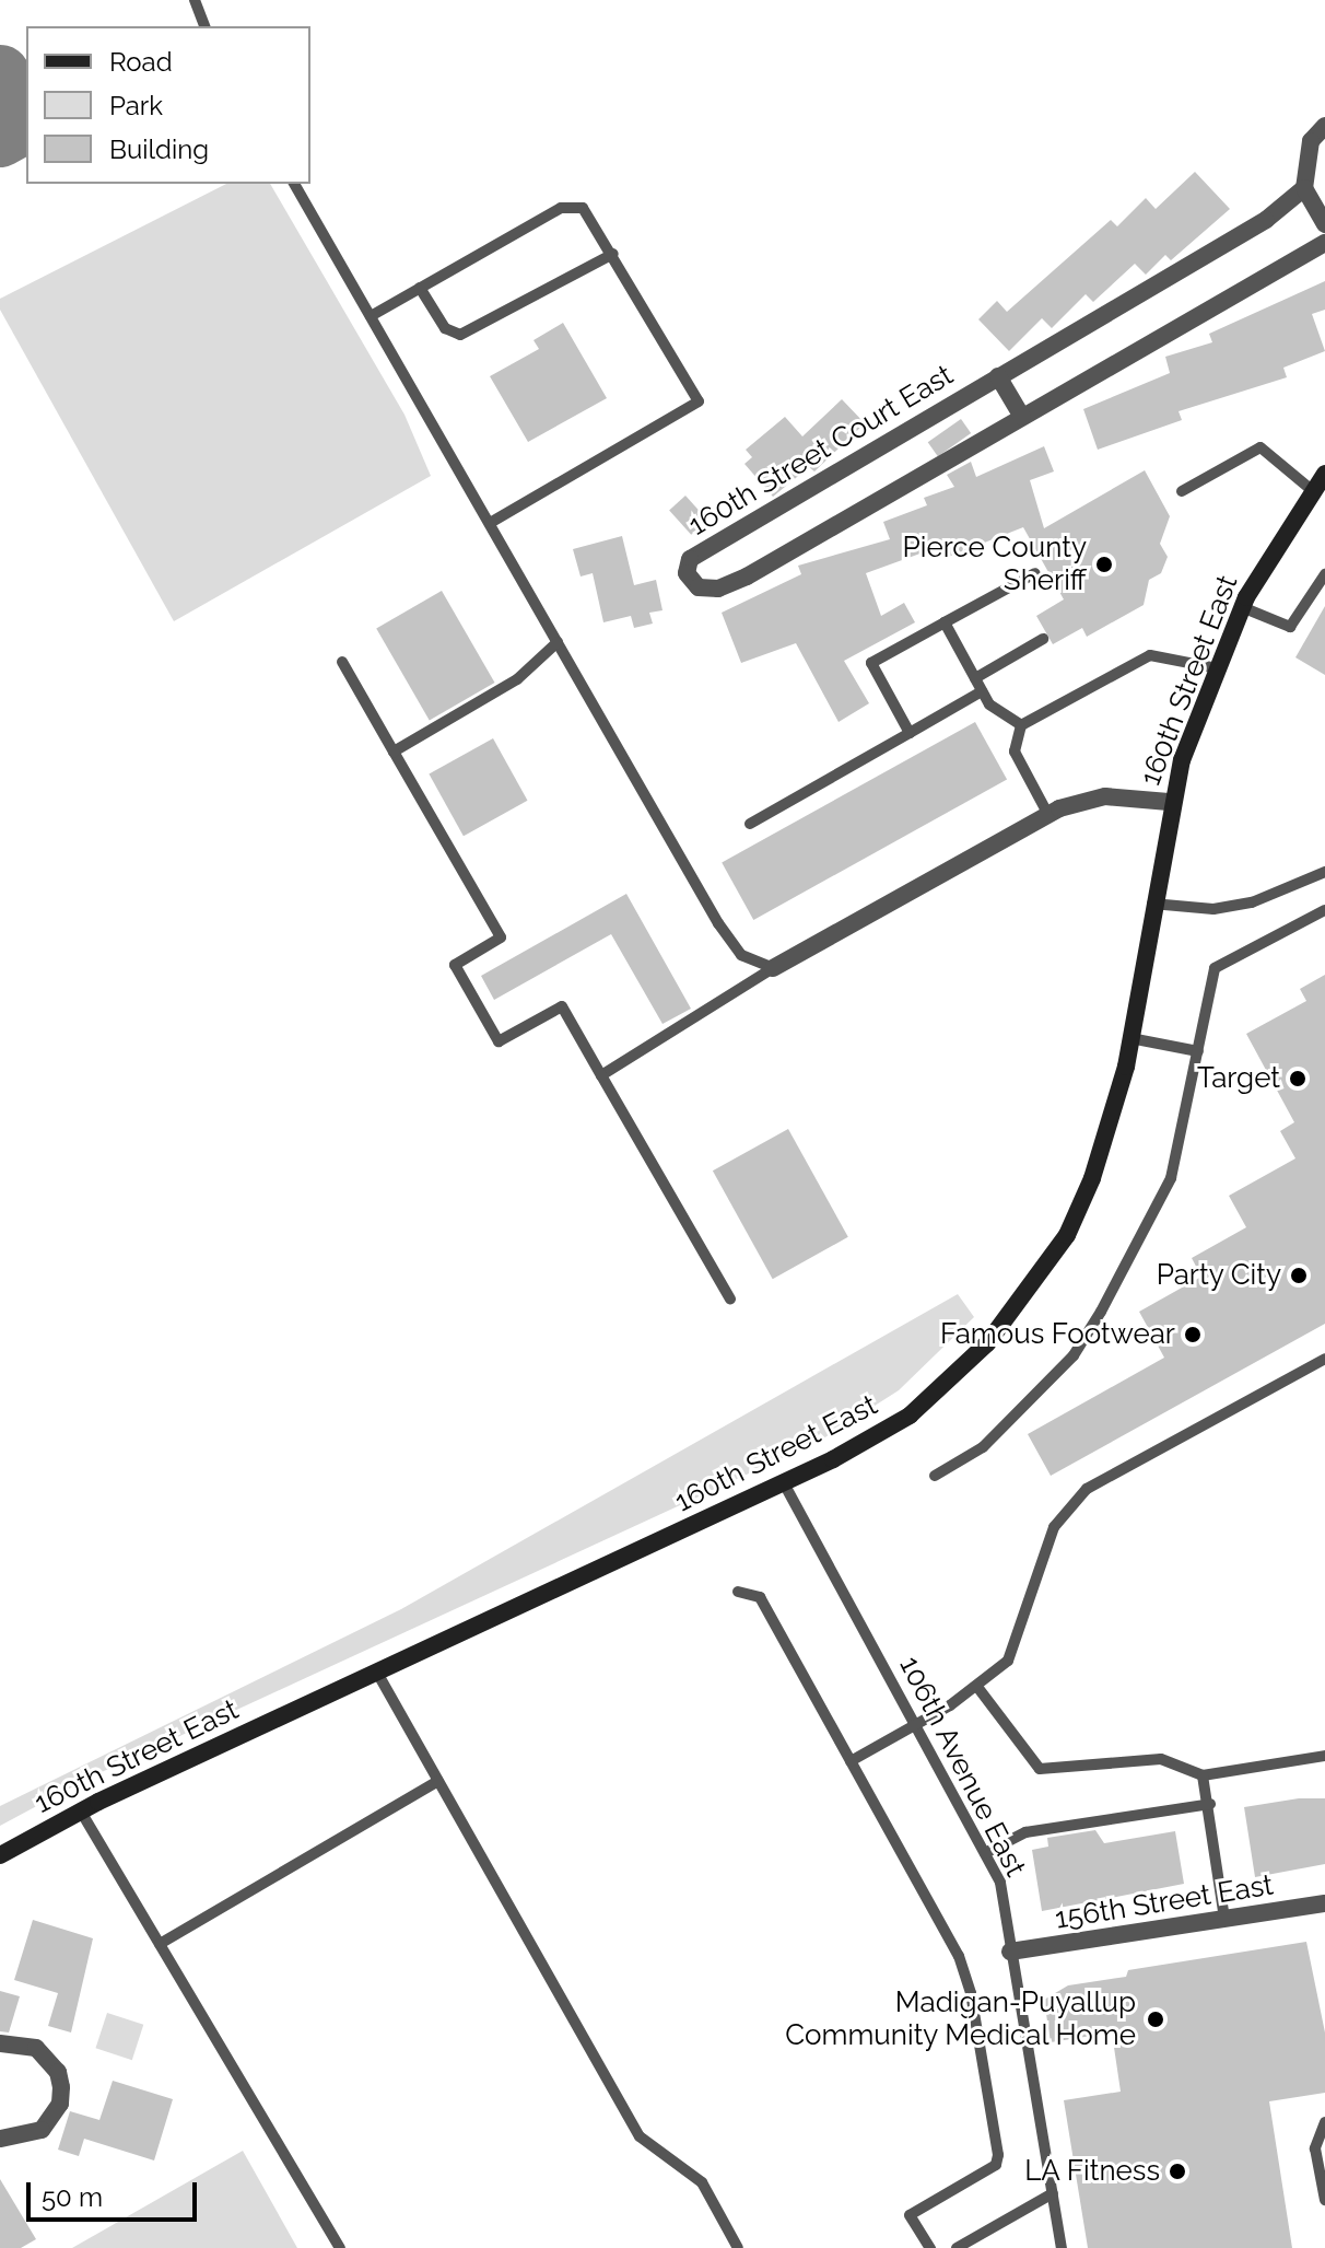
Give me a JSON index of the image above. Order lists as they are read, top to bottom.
{
  "streets": {
    "street": ["160th Street Court East", "160th Street East", "156th Street East"],
    "lane": ["106th Avenue East"]
  },
  "crossings": [
    ["160th Street East", "106th Avenue East"],
    ["106th Avenue East", "156th Street East"]
  ],
  "places": [
    "Pierce County Sheriff",
    "Target",
    "Party City",
    "Famous Footwear",
    "Madigan-Puyallup Community Medical Home",
    "LA Fitness"
  ],
  "legend": ["Road", "Park", "Building"],
  "scale_bar": "50 m"
}
